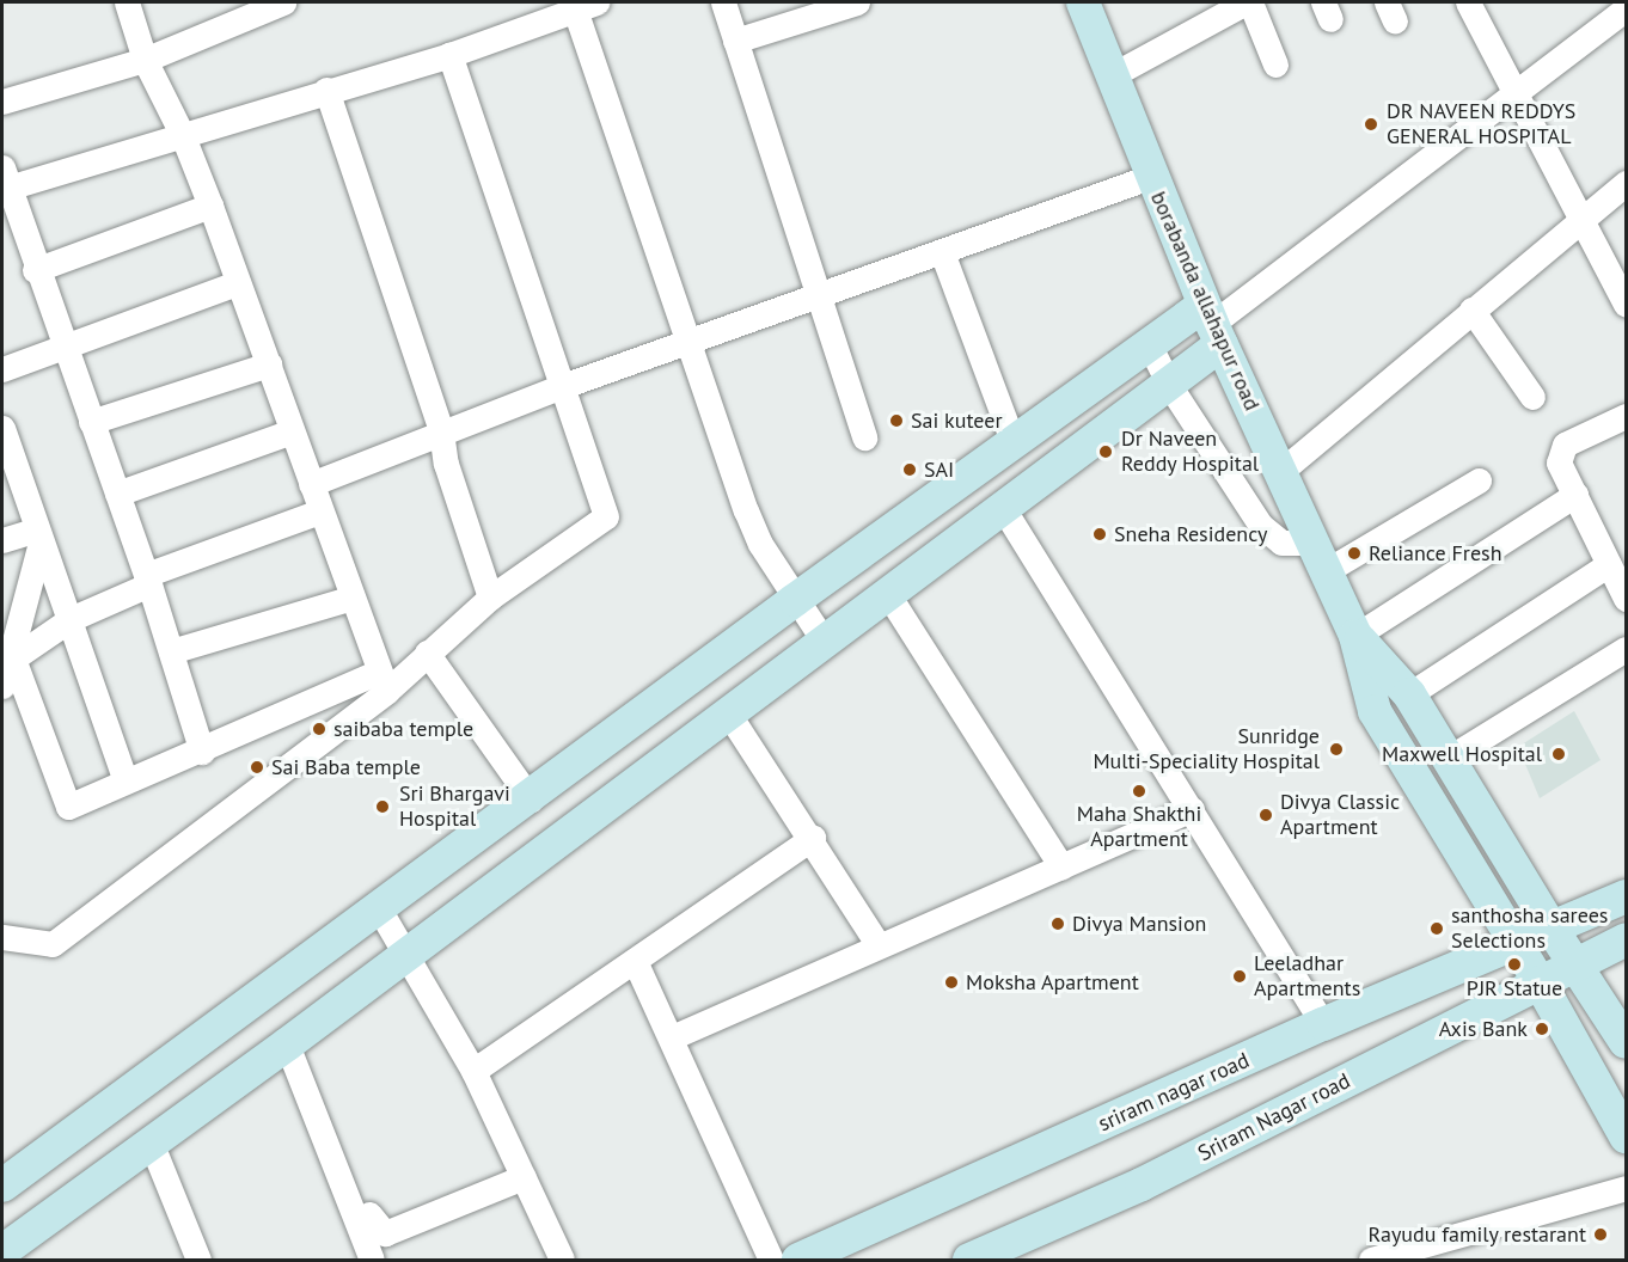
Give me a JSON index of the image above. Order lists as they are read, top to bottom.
{
  "streets": {
    "main road": ["borabanda allahapur road", "sriram nagar road", "Sriram Nagar road"]
  },
  "crossings": [
    ["borabanda allahapur road", "sriram nagar road"],
    ["borabanda allahapur road", "Sriram Nagar road"]
  ],
  "places": [
    "DR NAVEEN REDDYS GENERAL HOSPITAL",
    "Sai kuteer",
    "Dr Naveen Reddy Hospital",
    "SAI",
    "Sneha Residency",
    "Reliance Fresh",
    "saibaba temple",
    "Sunridge Multi-Speciality Hospital",
    "Maxwell Hospital",
    "Sai Baba temple",
    "Maha Shakthi Apartment",
    "Sri Bhargavi Hospital",
    "Divya Classic Apartment",
    "Divya Mansion",
    "santhosha sarees Selections",
    "PJR Statue",
    "Leeladhar Apartments",
    "Moksha Apartment",
    "Axis Bank",
    "Rayudu family restarant"
  ]
}
